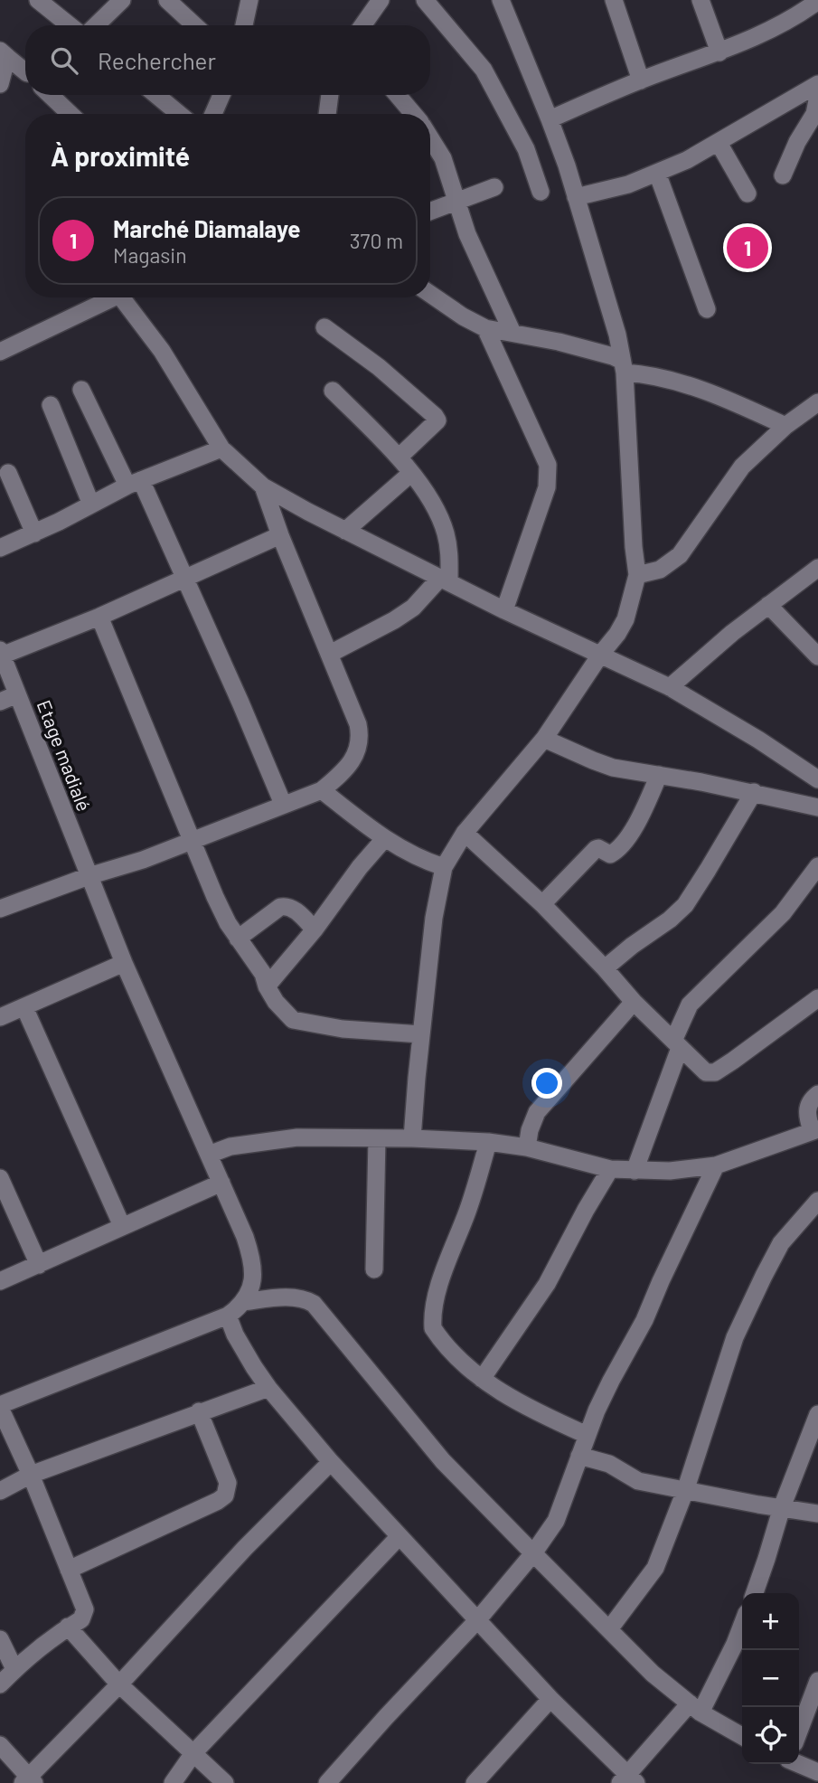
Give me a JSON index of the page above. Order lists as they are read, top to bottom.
{
  "streets": {
    "street": ["Etage madialé"]
  },
  "page": {
    "search": "Rechercher",
    "heading": "À proximité",
    "list": [
      {
        "mark": "1",
        "name": "Marché Diamalaye",
        "note": "Magasin",
        "value": "370 m"
      }
    ],
    "pins": "1",
    "map_buttons": ["+", "−"]
  }
}
